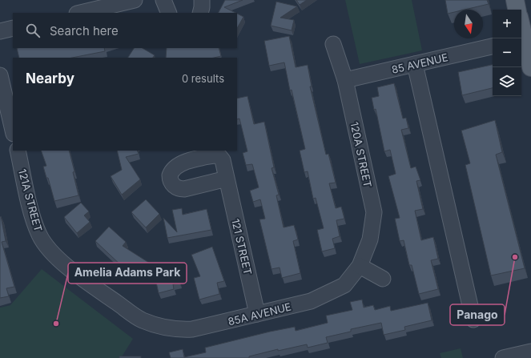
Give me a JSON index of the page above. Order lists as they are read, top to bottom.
{
  "streets": {
    "street": [
      "85 AVENUE",
      "120A STREET",
      "121A STREET",
      "121 STREET",
      "85A AVENUE"
    ]
  },
  "crossings": [
    ["85 AVENUE", "120A STREET"],
    ["120A STREET", "85A AVENUE"],
    ["121A STREET", "85A AVENUE"],
    ["121 STREET", "85A AVENUE"]
  ],
  "places": ["Panago", "Amelia Adams Park"],
  "north": "bottom",
  "page": {
    "map_buttons": ["+", "−"],
    "search": "Search here",
    "heading": ["Nearby", "0 results"]
  }
}
